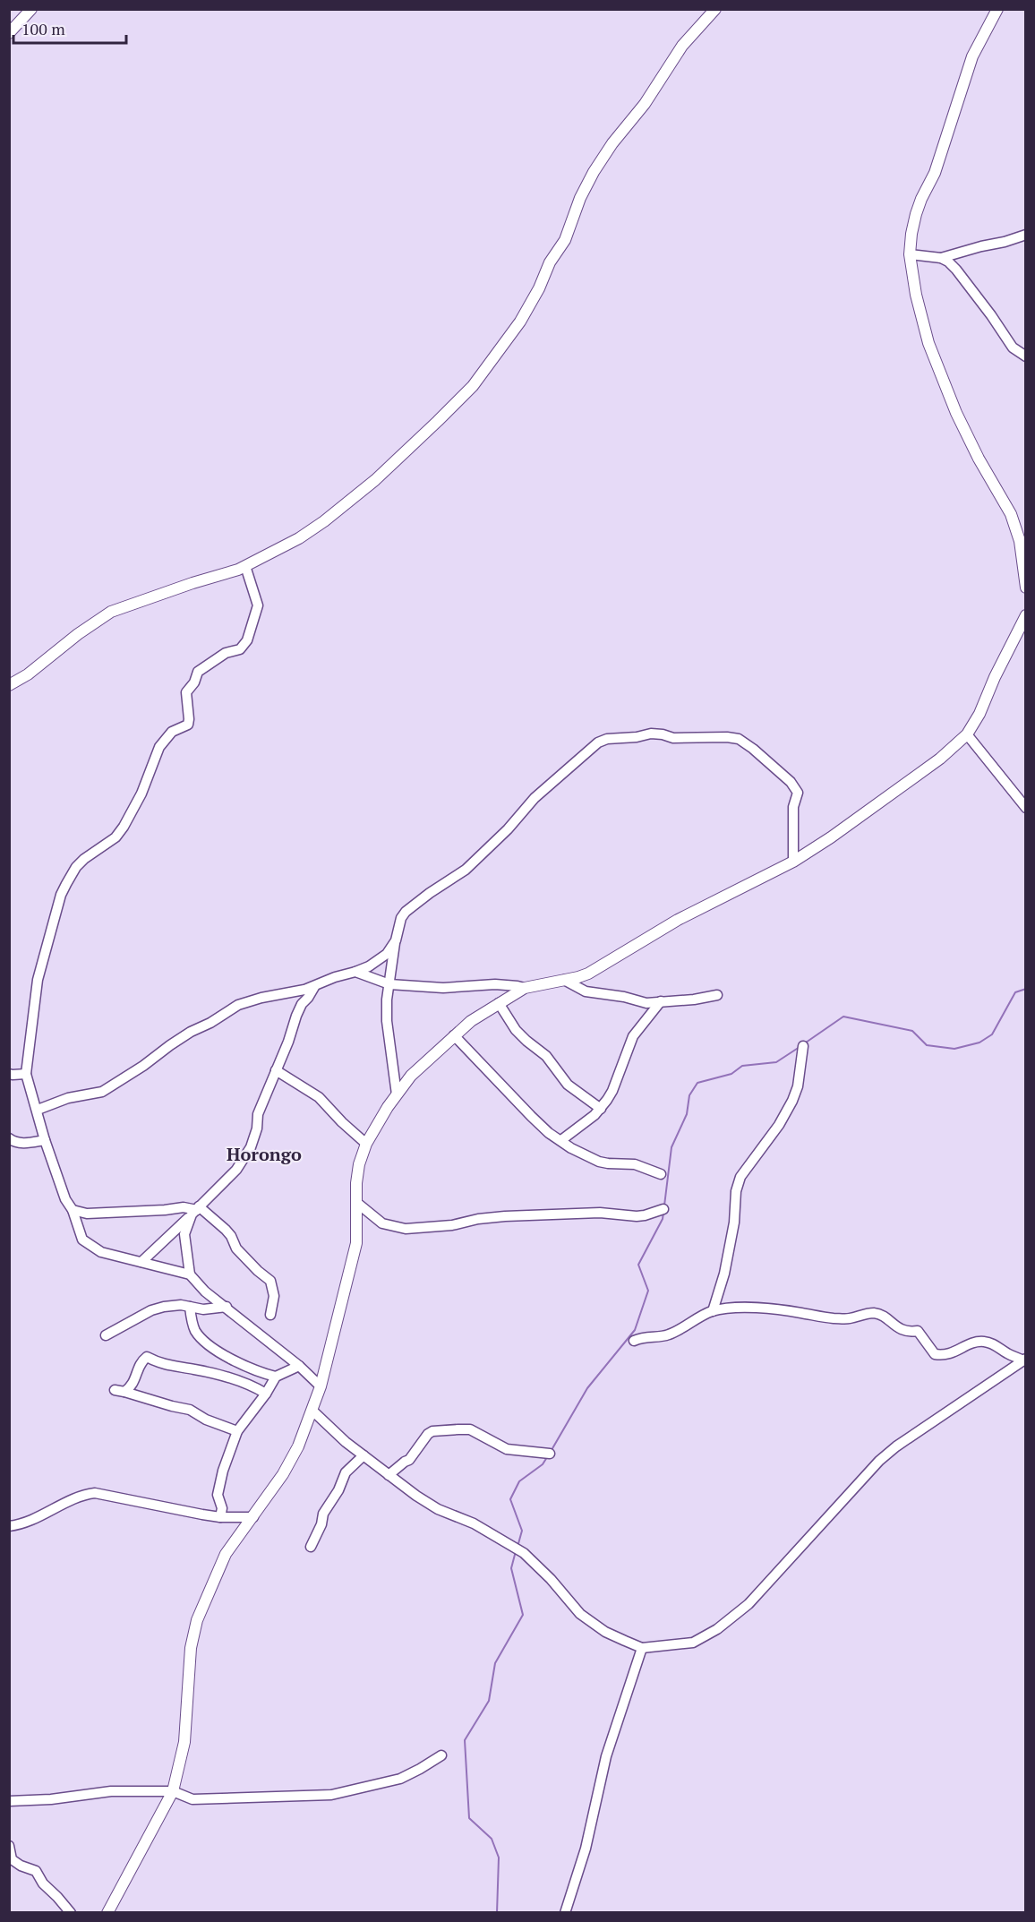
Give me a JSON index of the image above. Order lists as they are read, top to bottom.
{
  "districts": ["Horongo"],
  "scale_bar": "100 m"
}
